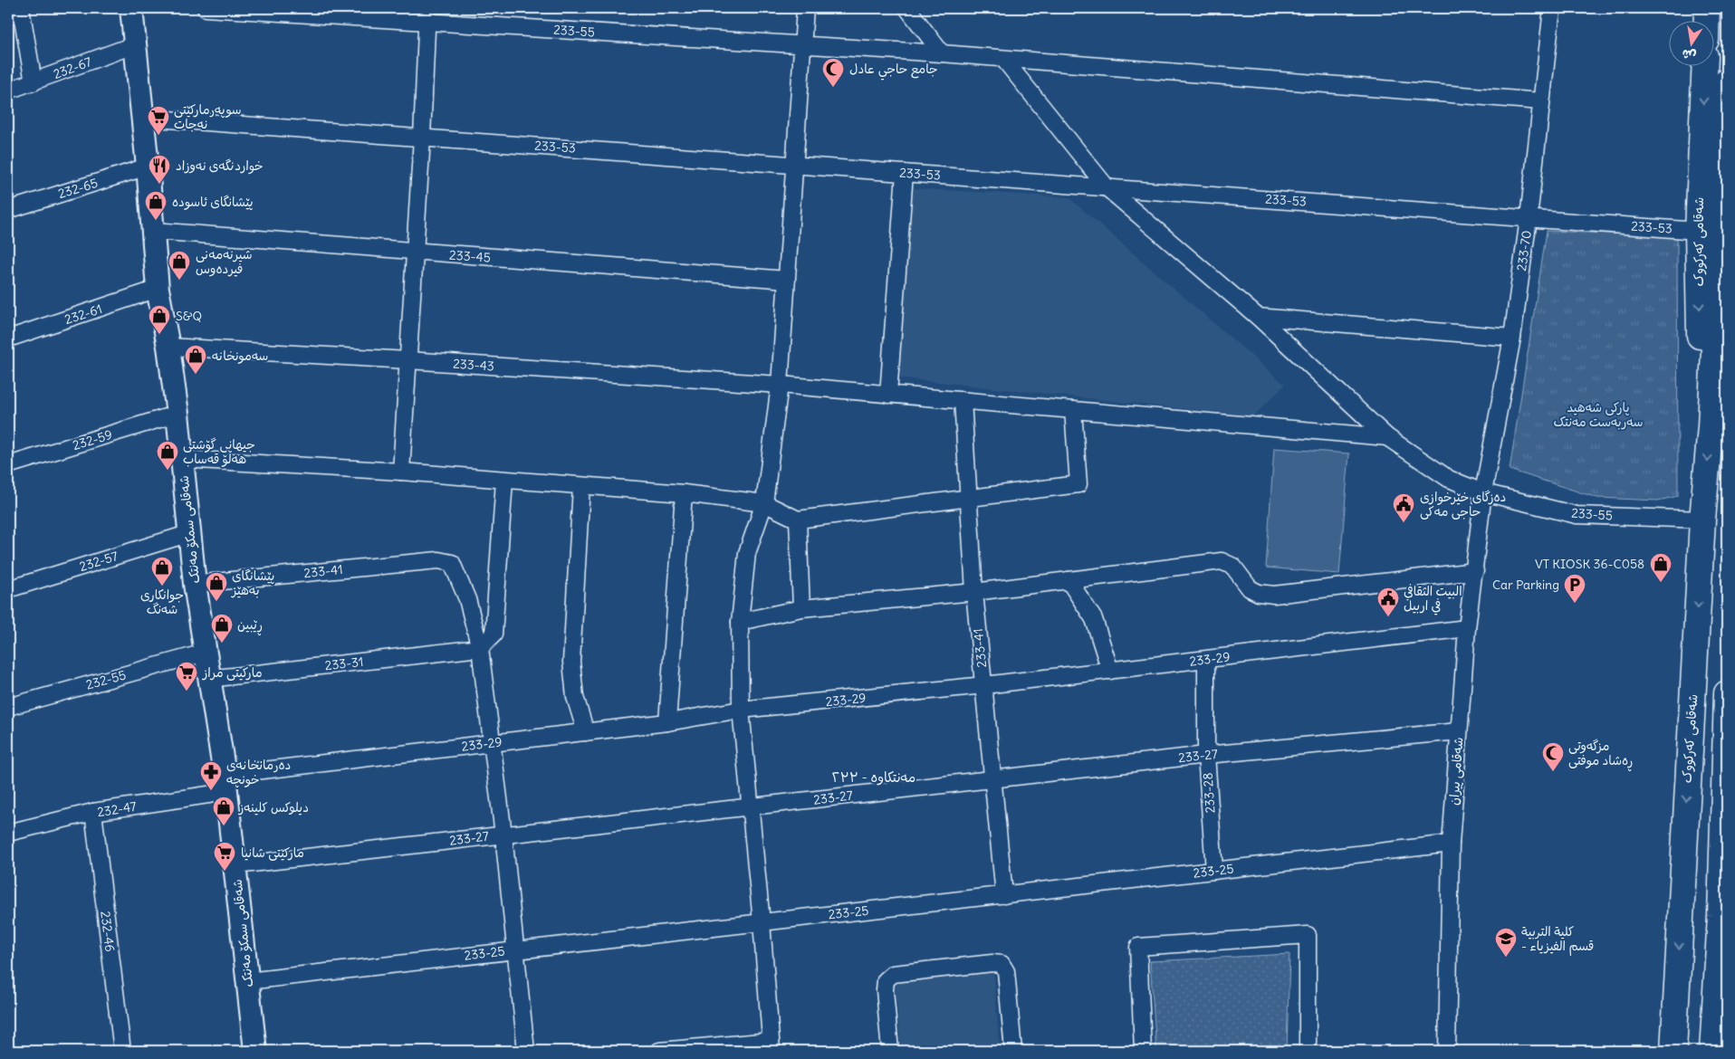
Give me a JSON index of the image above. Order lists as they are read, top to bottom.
{
  "streets": {
    "highway": ["شەقامی کەرکووک"],
    "main road": ["شەقامی سمکۆ مەنتک"],
    "street": [
      "233-55",
      "232-67",
      "233-53",
      "232-65",
      "233-70",
      "233-45",
      "232-61",
      "233-43",
      "232-59",
      "232-57",
      "233-41",
      "233-29",
      "233-31",
      "232-55",
      "233-27",
      "شەقامی پیران",
      "233-28",
      "232-47",
      "233-25",
      "232-46"
    ]
  },
  "crossings": [
    ["233-55", "233-53"],
    ["233-55", "شەقامی کەرکووک"],
    ["233-55", "233-70"],
    ["233-55", "233-43"],
    ["233-55", "شەقامی پیران"],
    ["232-67", "شەقامی سمکۆ مەنتک"],
    ["233-53", "شەقامی کەرکووک"],
    ["233-53", "233-70"],
    ["233-53", "شەقامی سمکۆ مەنتک"],
    ["232-65", "شەقامی سمکۆ مەنتک"],
    ["233-70", "شەقامی پیران"],
    ["233-45", "شەقامی سمکۆ مەنتک"],
    ["232-61", "شەقامی سمکۆ مەنتک"],
    ["233-43", "شەقامی سمکۆ مەنتک"],
    ["233-43", "233-41"],
    ["232-59", "شەقامی سمکۆ مەنتک"],
    ["شەقامی سمکۆ مەنتک", "232-57"],
    ["شەقامی سمکۆ مەنتک", "233-41"],
    ["شەقامی سمکۆ مەنتک", "233-29"],
    ["شەقامی سمکۆ مەنتک", "233-31"],
    ["شەقامی سمکۆ مەنتک", "232-55"],
    ["شەقامی سمکۆ مەنتک", "233-27"],
    ["شەقامی سمکۆ مەنتک", "232-47"],
    ["شەقامی سمکۆ مەنتک", "233-25"],
    ["233-41", "233-29"],
    ["233-41", "233-31"],
    ["233-41", "233-27"],
    ["233-41", "233-25"],
    ["233-29", "شەقامی پیران"],
    ["233-29", "233-28"],
    ["233-29", "232-47"],
    ["233-27", "شەقامی پیران"],
    ["233-27", "233-28"],
    ["شەقامی پیران", "233-25"],
    ["233-28", "233-25"],
    ["232-47", "232-46"]
  ],
  "districts": ["مەنتکاوە - ٢٣٣"],
  "parks": ["پارکی شەهید سەربەست مەنتک"],
  "places": {
    "mosque": ["جامع حاجي عادل", "مزگەوتی ڕەشاد موفتی"],
    "supermarket": ["سوپەرمارکێتی نەجات", "مارکیتی مراز", "مارکێتی شانیا"],
    "restaurant": ["خواردنگەی نەوزاد"],
    "shop": [
      "پێشانگای ئاسودە",
      "شیرنەمەنی فیردەوس",
      "S&Q",
      "سەمونخانە",
      "جیهانی گۆشتی هەڵۆ قەساب",
      "VT KIOSK 36-C058",
      "جوانکاری شەنگ",
      "پێشانگای بەهێز",
      "ڕێبین",
      "دیلوکس کلینەز"
    ],
    "public building": ["دەزگای خێرخوازی حاجی مەکی", "البيت الثقافي في اربيل"],
    "parking": ["Car Parking"],
    "pharmacy": ["دەرمانخانەی خونچە"],
    "school or university": ["كلية التربية - قسم الفيزياء"]
  },
  "north": "bottom"
}
